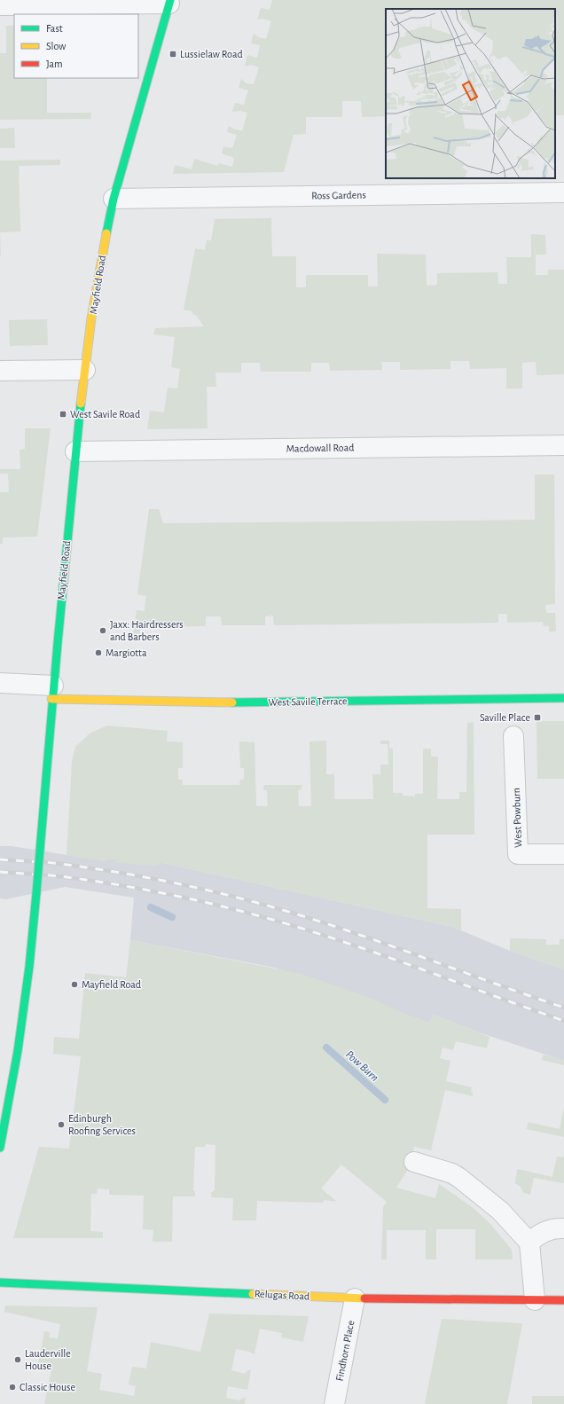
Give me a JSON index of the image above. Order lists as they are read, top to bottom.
{
  "streets": {
    "street": [
      "Ross Gardens",
      "Mayfield Road",
      "Macdowall Road",
      "West Savile Terrace",
      "West Powburn",
      "Relugas Road",
      "Findhorn Place"
    ]
  },
  "crossings": [
    ["Ross Gardens", "Mayfield Road"],
    ["Mayfield Road", "Macdowall Road"],
    ["Mayfield Road", "West Savile Terrace"],
    ["Relugas Road", "Findhorn Place"]
  ],
  "water": ["Pow Burn"],
  "places": {
    "transit": ["Lussielaw Road", "West Savile Road", "Saville Place"],
    "other": [
      "Jaxx: Hairdressers and Barbers",
      "Margiotta",
      "Mayfield Road",
      "Edinburgh Roofing Services",
      "Lauderville House",
      "Classic House"
    ]
  },
  "legend": ["Fast", "Slow", "Jam"]
}
